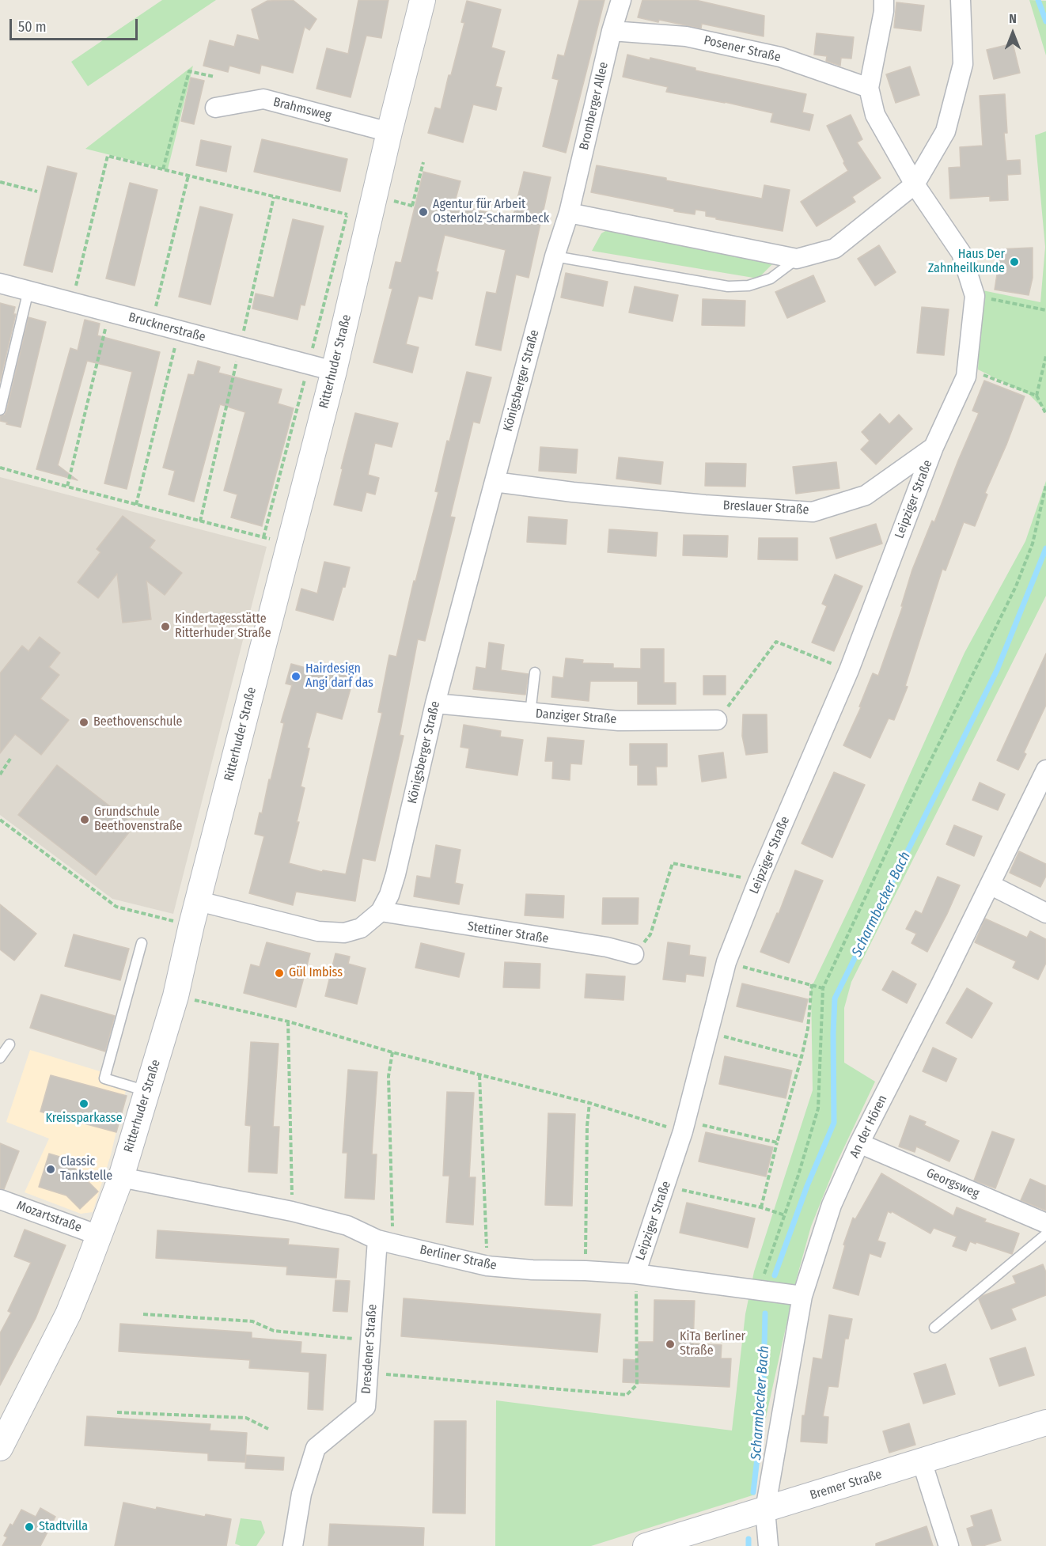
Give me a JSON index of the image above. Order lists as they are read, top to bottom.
{
  "streets": {
    "street": [
      "Posener Straße",
      "Bromberger Allee",
      "Brahmsweg",
      "Brucknerstraße",
      "Ritterhuder Straße",
      "Königsberger Straße",
      "Leipziger Straße",
      "Breslauer Straße",
      "Danziger Straße",
      "Stettiner Straße",
      "An der Hören",
      "Georgsweg",
      "Mozartstraße",
      "Berliner Straße",
      "Dresdener Straße",
      "Bremer Straße"
    ]
  },
  "crossings": [
    ["Posener Straße", "Bromberger Allee"],
    ["Bromberger Allee", "Königsberger Straße"],
    ["Brahmsweg", "Ritterhuder Straße"],
    ["Brucknerstraße", "Ritterhuder Straße"],
    ["Ritterhuder Straße", "Königsberger Straße"],
    ["Ritterhuder Straße", "Mozartstraße"],
    ["Ritterhuder Straße", "Berliner Straße"],
    ["Königsberger Straße", "Breslauer Straße"],
    ["Königsberger Straße", "Danziger Straße"],
    ["Königsberger Straße", "Stettiner Straße"],
    ["Leipziger Straße", "Breslauer Straße"],
    ["Leipziger Straße", "Berliner Straße"],
    ["An der Hören", "Georgsweg"],
    ["An der Hören", "Berliner Straße"],
    ["An der Hören", "Bremer Straße"],
    ["Berliner Straße", "Dresdener Straße"]
  ],
  "water": ["Scharmbecker Bach"],
  "places": [
    "Agentur für Arbeit Osterholz-Scharmbeck",
    "Haus Der Zahnheilkunde",
    "Kindertagesstätte Ritterhuder Straße",
    "Hairdesign Angi darf das",
    "Beethovenschule",
    "Grundschule Beethovenstraße",
    "Gül Imbiss",
    "Kreissparkasse",
    "Classic Tankstelle",
    "KiTa Berliner Straße",
    "Stadtvilla"
  ],
  "scale_bar": "50 m",
  "north": "top"
}
